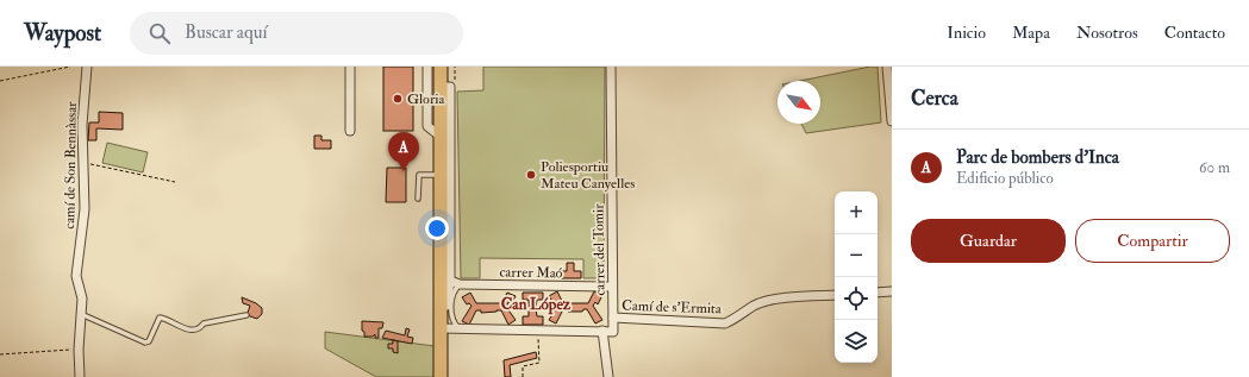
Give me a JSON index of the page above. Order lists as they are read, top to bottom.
{
  "streets": {
    "street": [
      "camí de Son Bennàssar",
      "carrer del Tomir",
      "carrer Maó",
      "Camí de s'Ermita"
    ]
  },
  "crossings": [
    ["carrer del Tomir", "carrer Maó"],
    ["carrer del Tomir", "Camí de s'Ermita"]
  ],
  "districts": ["Can López"],
  "places": ["Gloria", "Poliesportiu Mateu Canyelles"],
  "north": "bottom right",
  "page": {
    "header": "Waypost",
    "search": "Buscar aquí",
    "nav": [
      "Inicio",
      "Mapa",
      "Nosotros",
      "Contacto"
    ],
    "heading": "Cerca",
    "list": [
      {
        "mark": "A",
        "name": "Parc de bombers d'Inca",
        "note": "Edificio público",
        "value": "60 m"
      }
    ],
    "pins": "A",
    "map_buttons": ["+", "−"],
    "buttons": ["Guardar", "Compartir"]
  }
}
